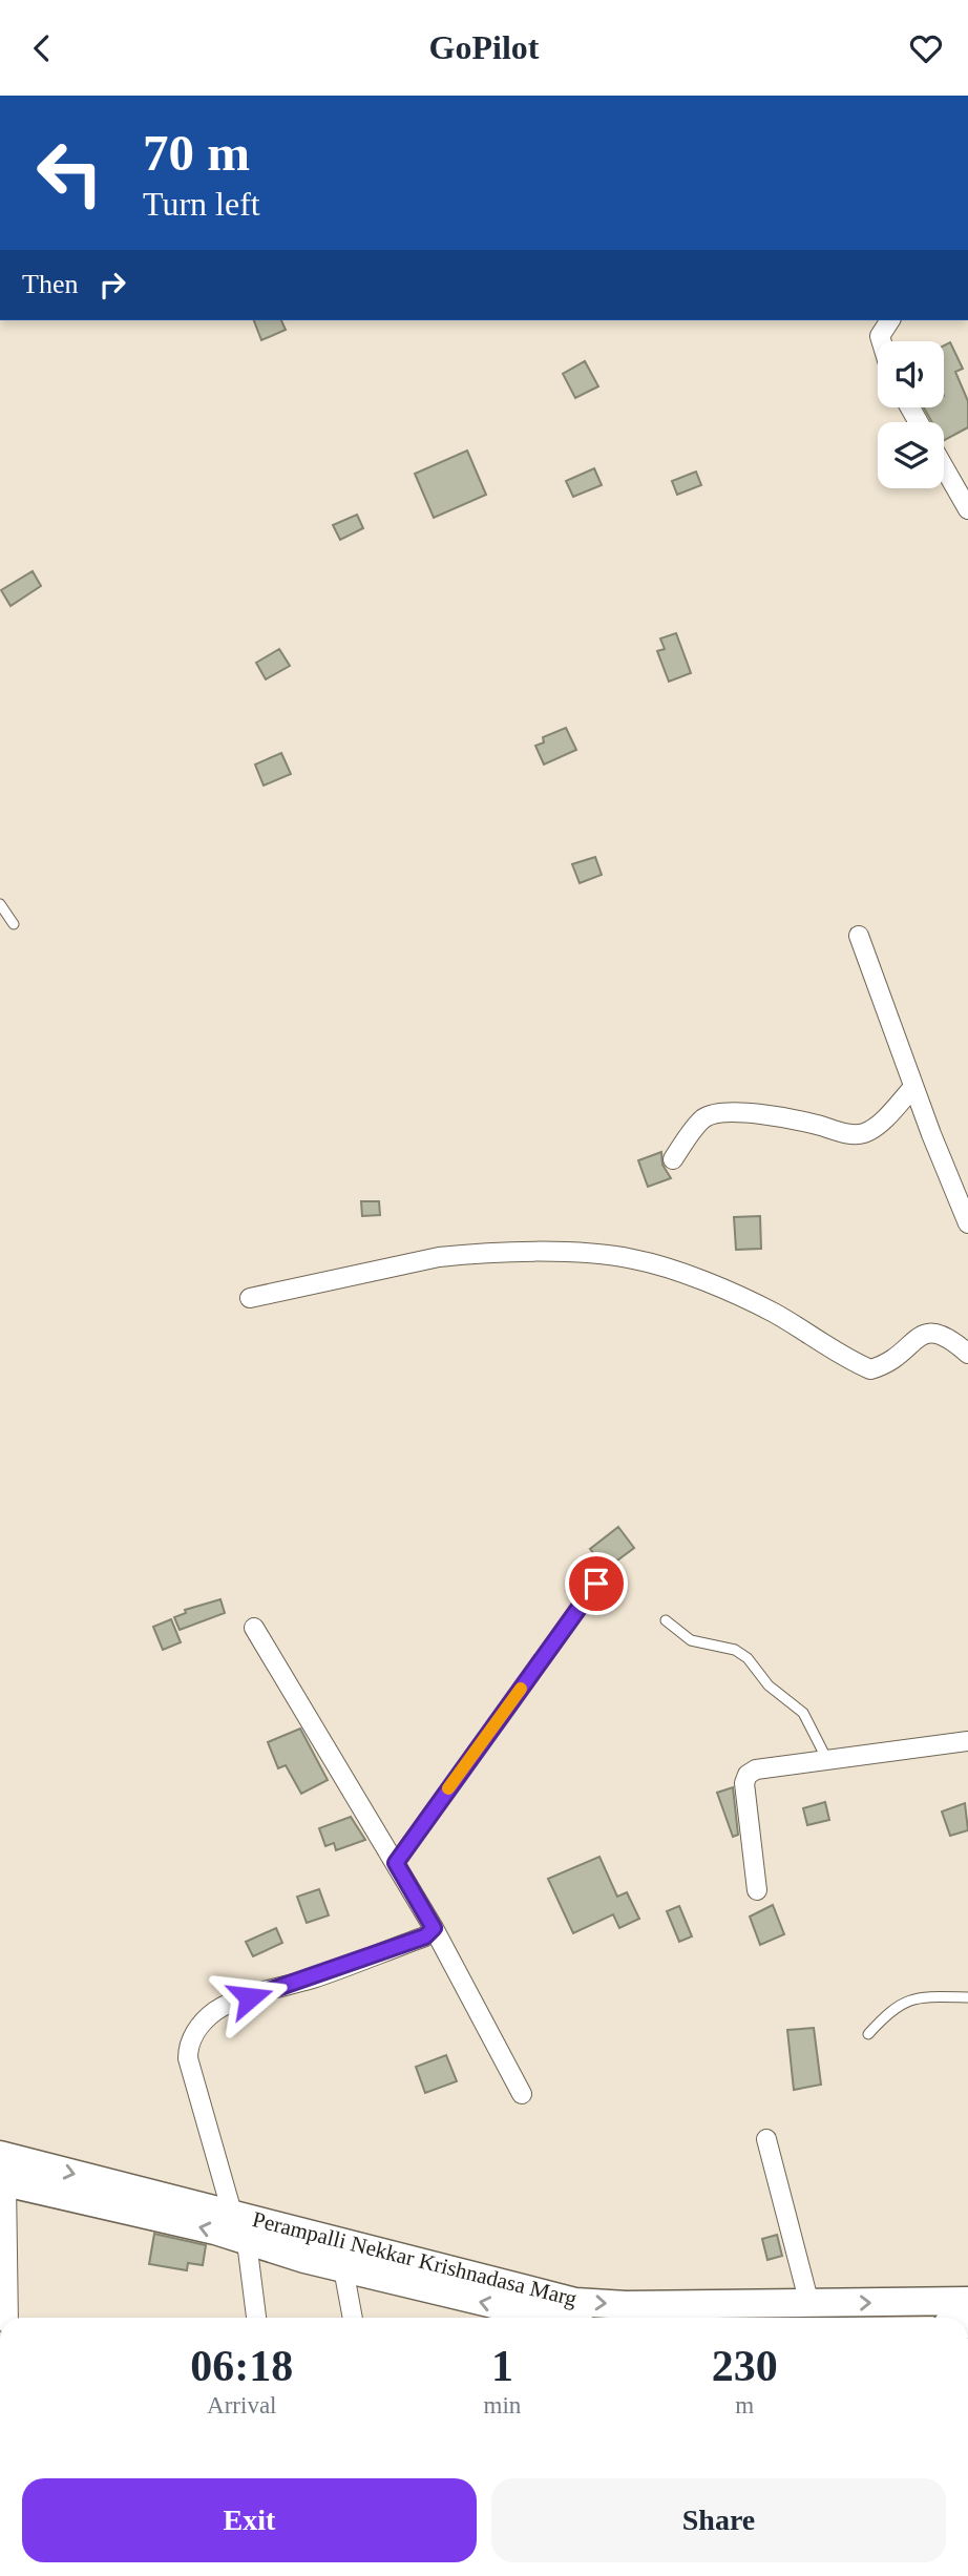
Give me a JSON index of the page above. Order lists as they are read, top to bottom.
{
  "streets": {
    "main road": ["Perampalli Nekkar Krishnadasa Marg"]
  },
  "page": {
    "header": "GoPilot",
    "turn": ["70 m", "Turn left"],
    "then": "Then",
    "eta": [
      "06:18",
      "Arrival",
      "1",
      "min",
      "230",
      "m"
    ],
    "buttons": ["Exit", "Share"]
  }
}
